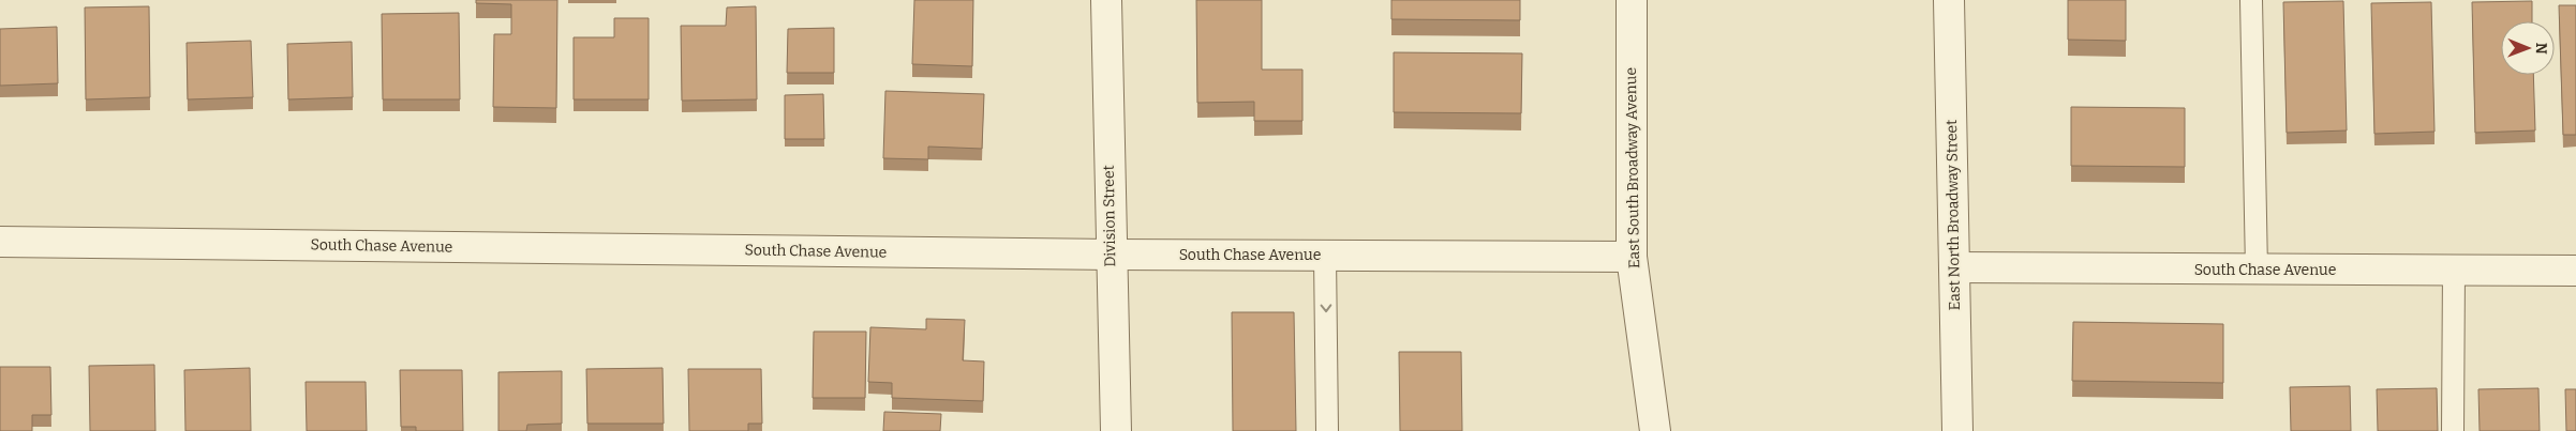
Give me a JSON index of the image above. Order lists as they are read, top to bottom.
{
  "streets": {
    "street": [
      "East South Broadway Avenue",
      "East North Broadway Street",
      "Division Street",
      "South Chase Avenue"
    ]
  },
  "crossings": [
    ["East South Broadway Avenue", "South Chase Avenue"],
    ["East North Broadway Street", "South Chase Avenue"],
    ["Division Street", "South Chase Avenue"]
  ],
  "north": "right"
}
